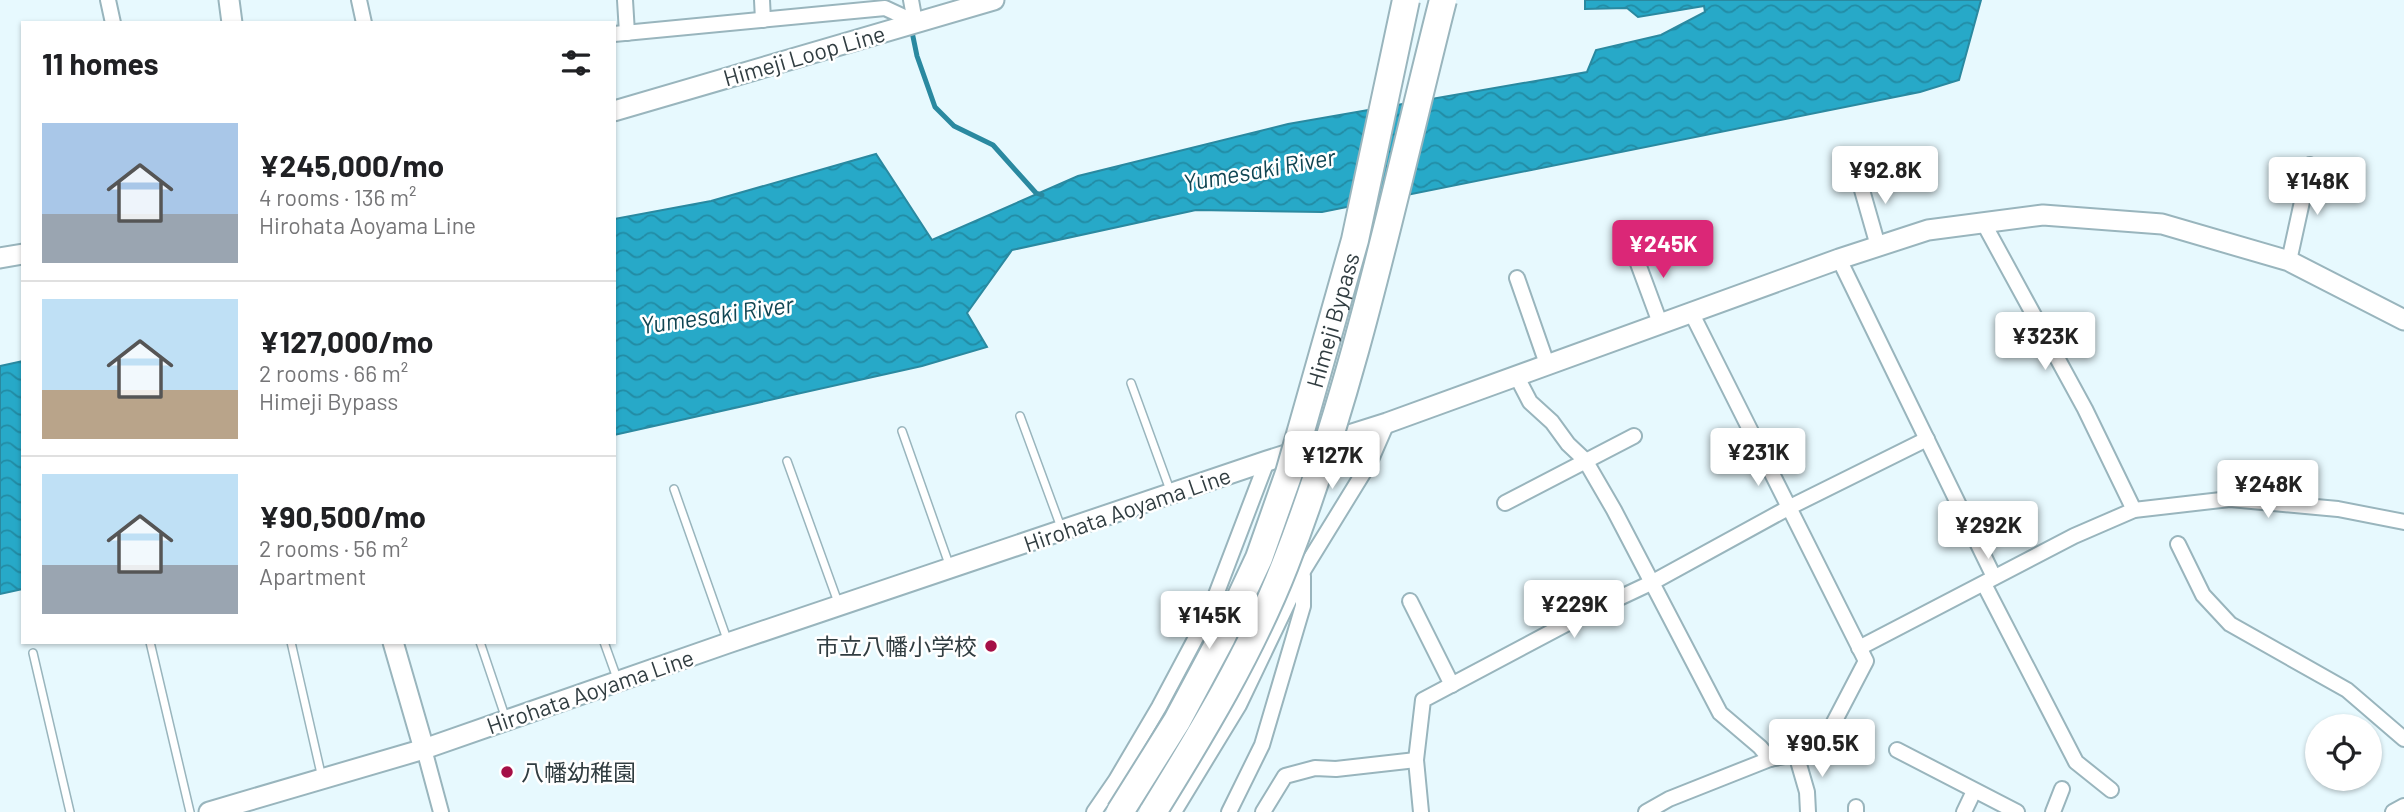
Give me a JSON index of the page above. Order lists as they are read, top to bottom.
{
  "streets": {
    "highway": ["Himeji Bypass"],
    "main road": ["Himeji Loop Line", "Hirohata Aoyama Line"]
  },
  "water": ["Yumesaki River"],
  "places": ["市立八幡小学校", "八幡幼稚園"],
  "page": {
    "heading": "11 homes",
    "list": [
      {
        "name": "¥245,000/mo",
        "note": "4 rooms · 136 m² · Hirohata Aoyama Line"
      },
      {
        "name": "¥127,000/mo",
        "note": "2 rooms · 66 m² · Himeji Bypass"
      },
      {
        "name": "¥90,500/mo",
        "note": "2 rooms · 56 m² · Apartment"
      }
    ],
    "price": [
      "¥92.8K",
      "¥148K",
      "¥245K",
      "¥323K",
      "¥231K",
      "¥127K",
      "¥248K",
      "¥292K",
      "¥229K",
      "¥145K",
      "¥90.5K"
    ]
  }
}
